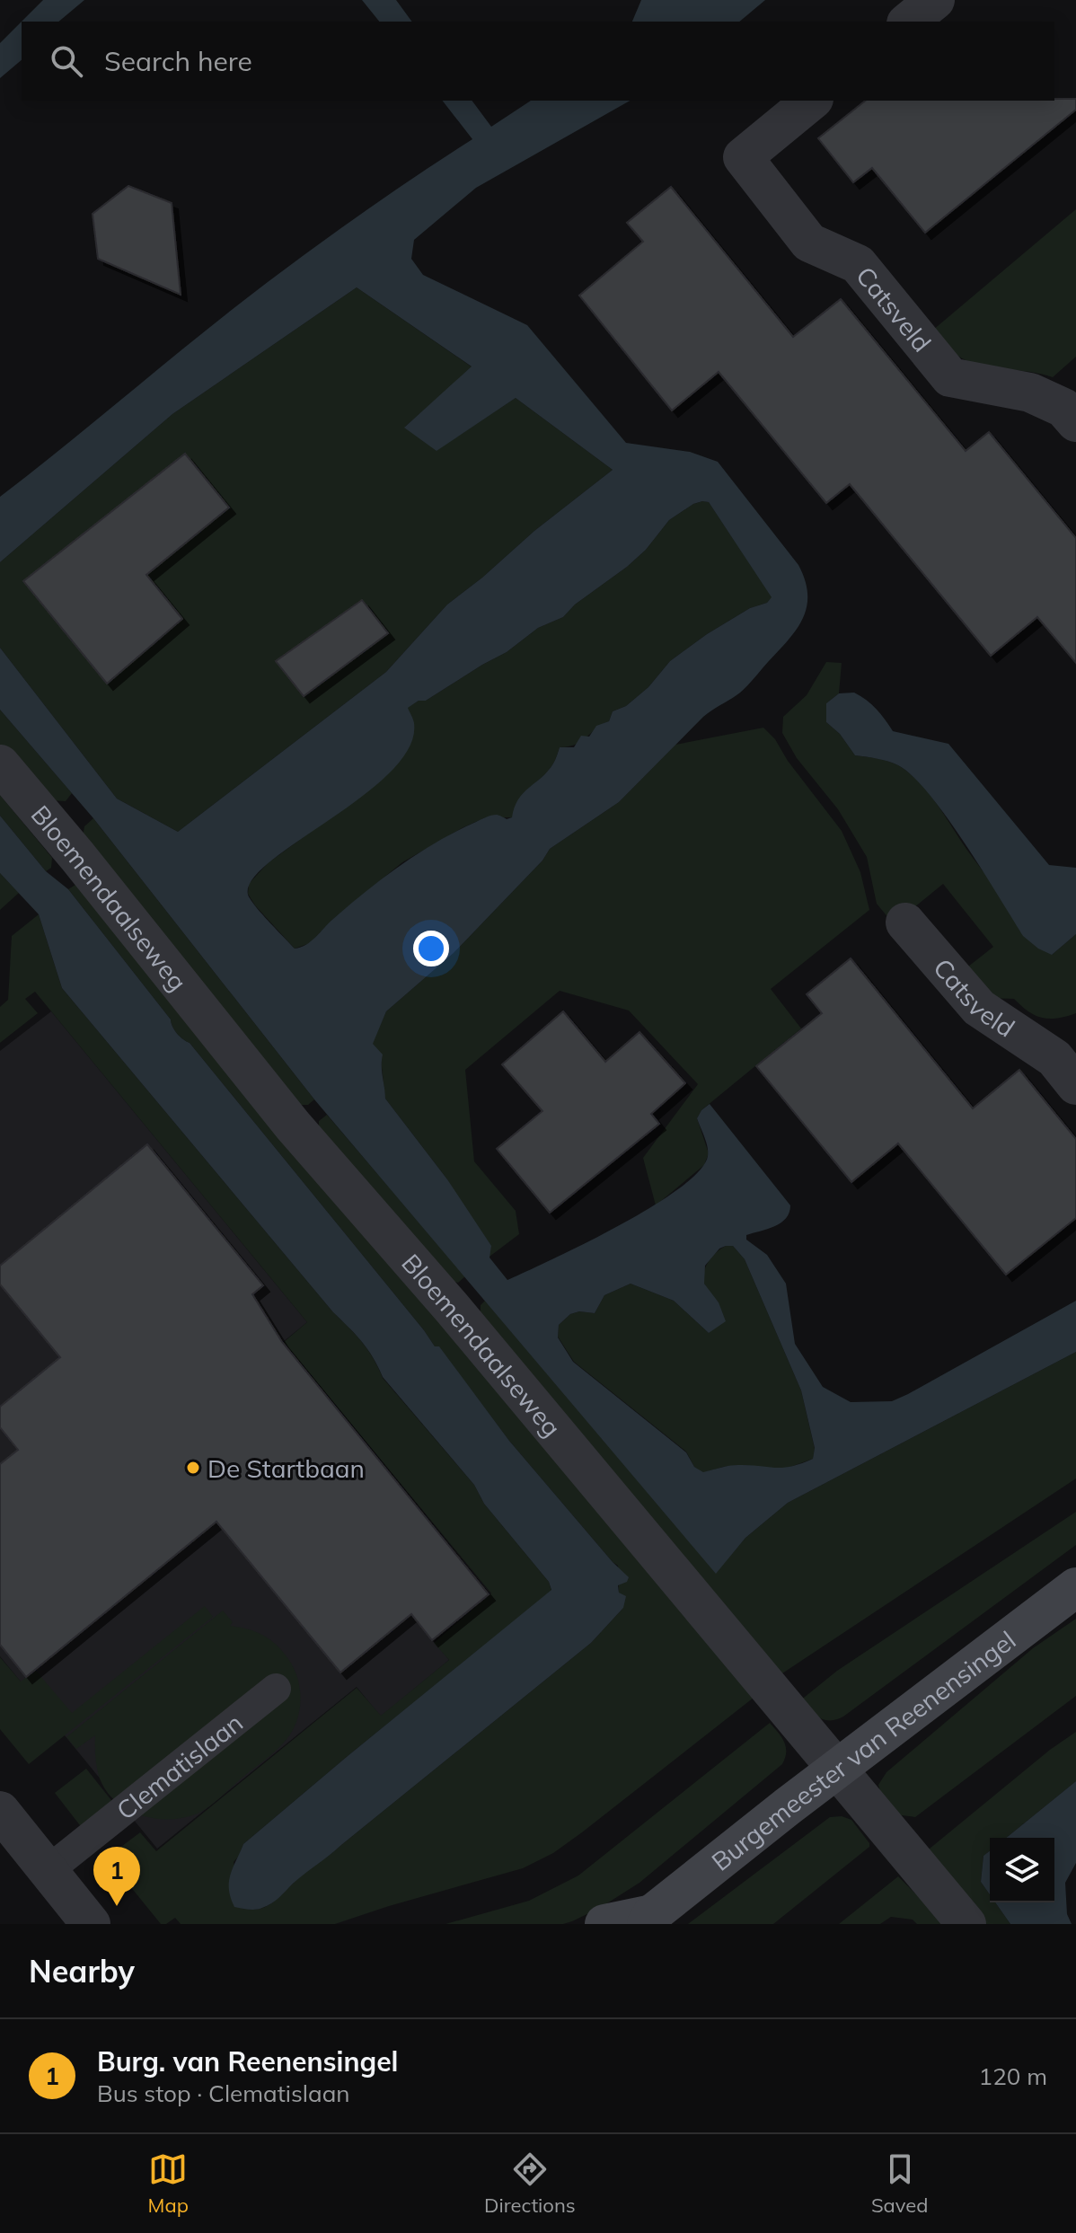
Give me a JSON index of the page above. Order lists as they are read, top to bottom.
{
  "streets": {
    "main road": ["Burgemeester van Reenensingel"],
    "street": ["Catsveld", "Bloemendaalseweg"],
    "lane": ["Clematislaan"]
  },
  "crossings": [
    ["Bloemendaalseweg", "Burgemeester van Reenensingel"]
  ],
  "places": ["De Startbaan"],
  "page": {
    "search": "Search here",
    "pins": "1",
    "heading": "Nearby",
    "list": [
      {
        "mark": "1",
        "name": "Burg. van Reenensingel",
        "note": "Bus stop · Clematislaan",
        "value": "120 m"
      }
    ],
    "nav": ["Map", "Directions", "Saved"]
  }
}
